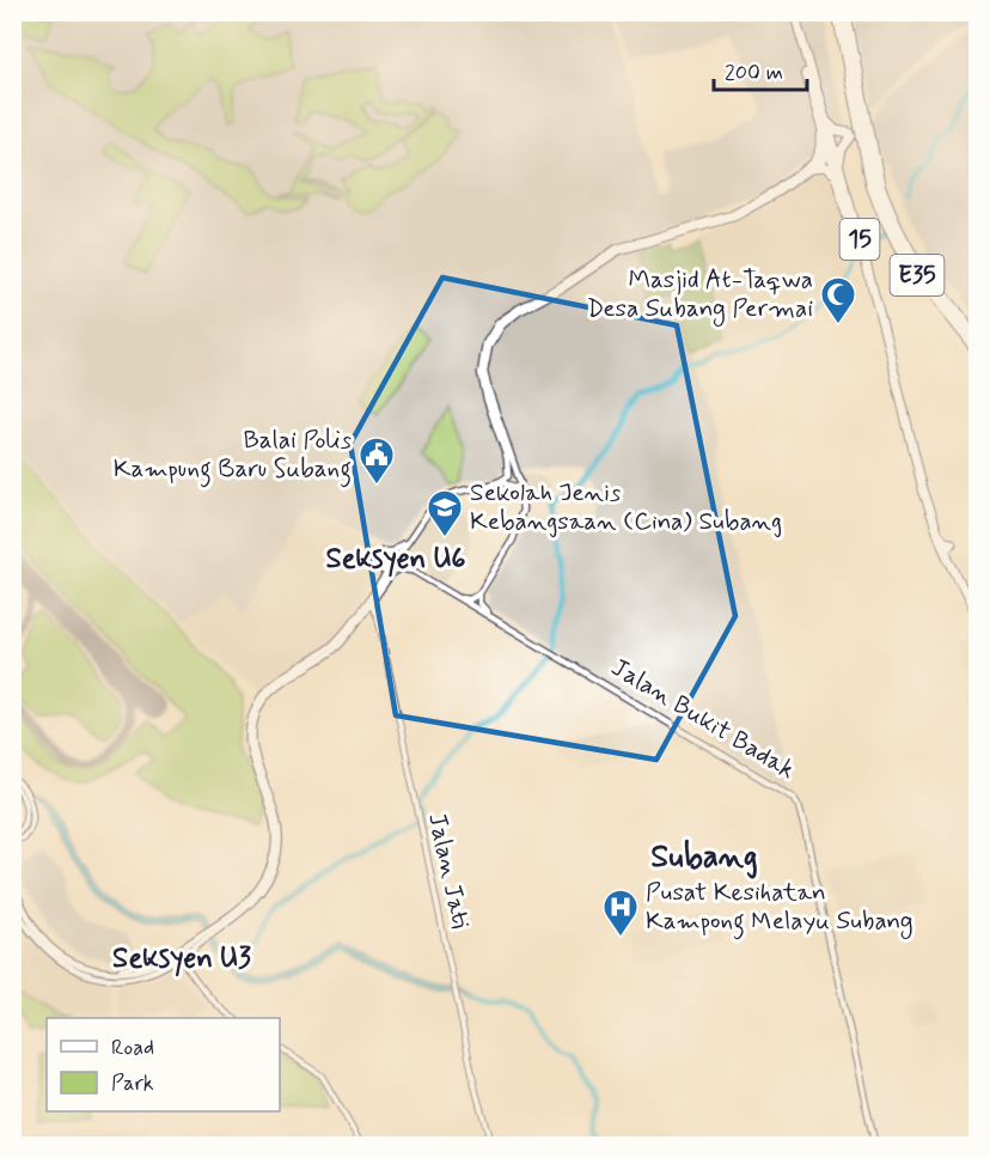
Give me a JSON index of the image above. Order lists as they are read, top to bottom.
{
  "streets": {
    "highway": ["15", "E35"],
    "main road": ["Jalan Bukit Badak"],
    "street": ["Jalan Jati"]
  },
  "districts": ["Seksyen U6", "Subang", "Seksyen U3"],
  "places": {
    "mosque": ["Masjid At-Taqwa Desa Subang Permai"],
    "public building": ["Balai Polis Kampung Baru Subang"],
    "school or university": ["Sekolah Jenis Kebangsaan (Cina) Subang"],
    "hospital": ["Pusat Kesihatan Kampong Melayu Subang"]
  },
  "legend": ["Road", "Park"],
  "scale_bar": "200 m"
}
